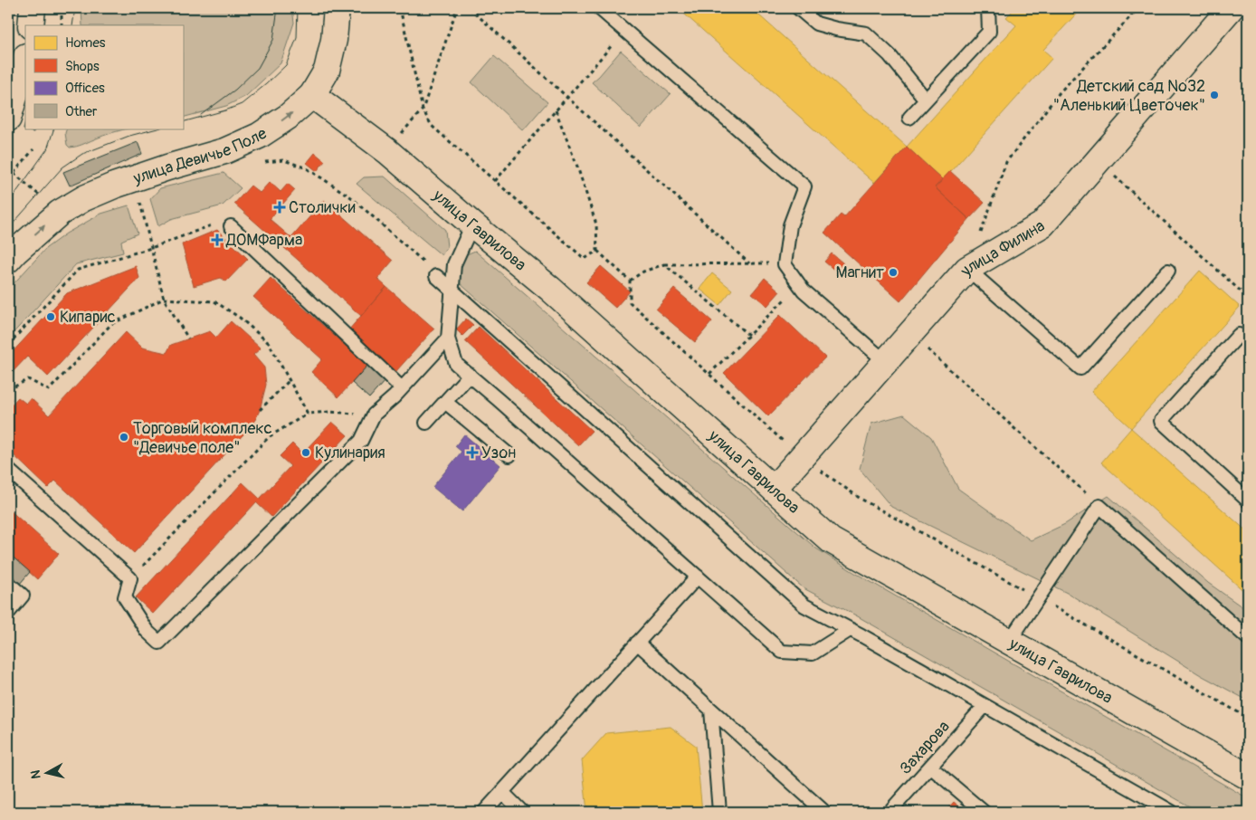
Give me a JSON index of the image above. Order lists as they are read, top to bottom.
{
  "streets": {
    "street": ["улица Девичье Поле", "улица Гаврилова", "улица Филина"],
    "lane": ["Захарова"]
  },
  "crossings": [
    ["улица Девичье Поле", "улица Гаврилова"],
    ["улица Гаврилова", "улица Филина"]
  ],
  "one_way": ["улица Девичье Поле"],
  "places": {
    "other": [
      "Детский сад №32 \"Аленький Цветочек\"",
      "Магнит",
      "Кипарис",
      "Торговый комплекс \"Девичье поле\"",
      "Кулинария"
    ],
    "health": ["Столички", "ДОМФарма", "Узон"]
  },
  "legend": [
    "Homes",
    "Shops",
    "Offices",
    "Other"
  ],
  "north": "left"
}
